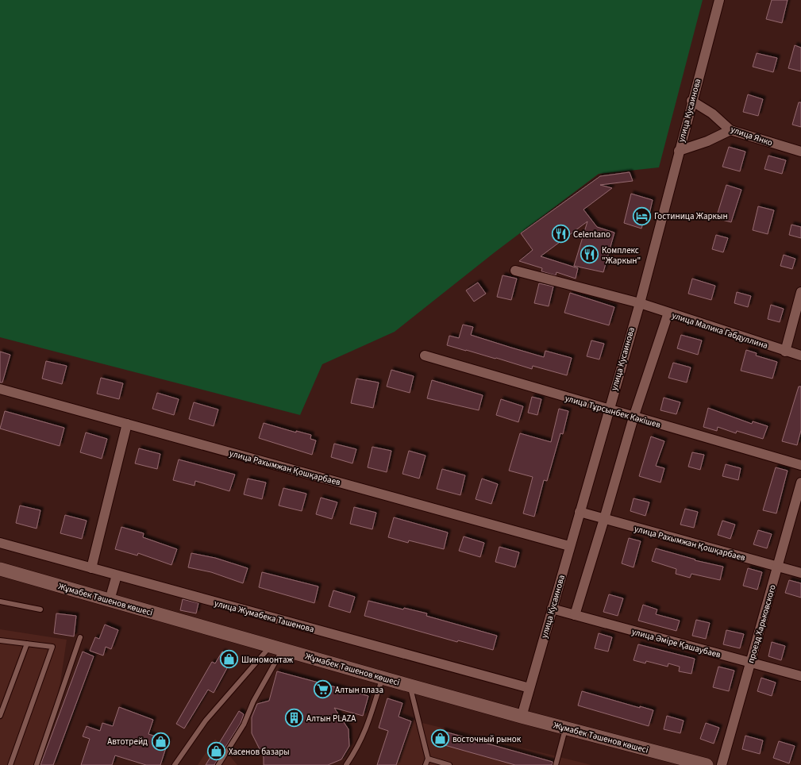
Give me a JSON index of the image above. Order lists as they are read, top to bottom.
{
  "streets": {
    "main road": ["Жұмабек Тәшенов көшесі"],
    "street": [
      "улица Кусаинова",
      "улица Янко",
      "улица Малика Габдуллина",
      "улица Тұрсынбек Кәкішев",
      "улица Рахымжан Қошқарбаев",
      "улица Жумабека Ташенова",
      "проезд Харьковского",
      "улица Әміре Қашаубаев"
    ]
  },
  "crossings": [
    ["улица Кусаинова", "улица Янко"],
    ["улица Кусаинова", "улица Малика Габдуллина"],
    ["улица Кусаинова", "улица Тұрсынбек Кәкішев"],
    ["улица Кусаинова", "улица Рахымжан Қошқарбаев"],
    ["улица Кусаинова", "Жұмабек Тәшенов көшесі"],
    ["улица Кусаинова", "улица Жумабека Ташенова"],
    ["улица Кусаинова", "улица Әміре Қашаубаев"],
    ["улица Рахымжан Қошқарбаев", "проезд Харьковского"],
    ["проезд Харьковского", "улица Әміре Қашаубаев"]
  ],
  "places": {
    "hotel": ["Гостиница Жаркын"],
    "restaurant": ["Celentano", "Комплекс \"Жаркын\""],
    "shop": [
      "Шиномонтаж",
      "восточный рынок",
      "Автотрейд",
      "Хасенов базары"
    ],
    "supermarket": ["Алтын плаза"],
    "building": ["Алтын PLAZA"]
  }
}
